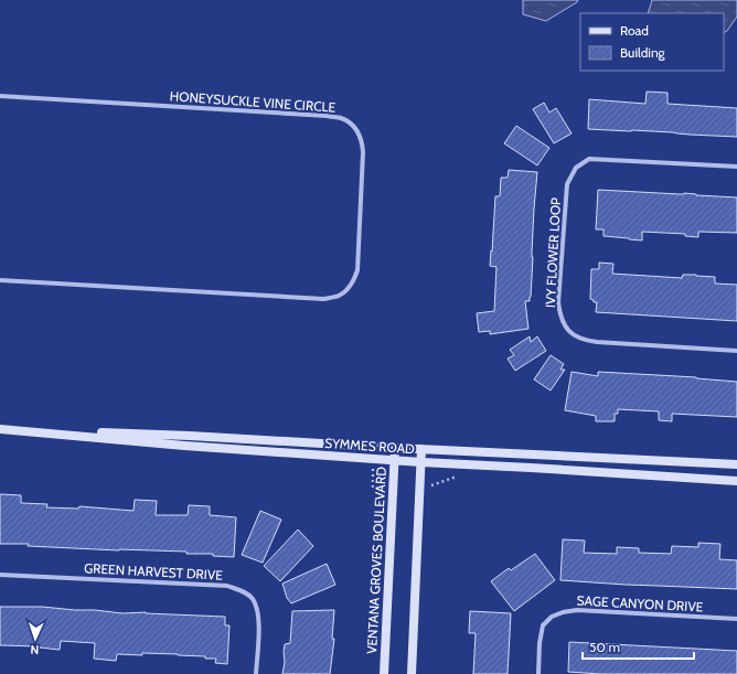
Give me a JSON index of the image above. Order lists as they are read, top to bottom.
{
  "streets": {
    "street": [
      "HONEYSUCKLE VINE CIRCLE",
      "IVY FLOWER LOOP",
      "SYMMES ROAD",
      "VENTANA GROVES BOULEVARD",
      "GREEN HARVEST DRIVE",
      "SAGE CANYON DRIVE"
    ]
  },
  "crossings": [
    ["SYMMES ROAD", "VENTANA GROVES BOULEVARD"]
  ],
  "legend": ["Road", "Building"],
  "scale_bar": "50 m",
  "north": "bottom"
}
